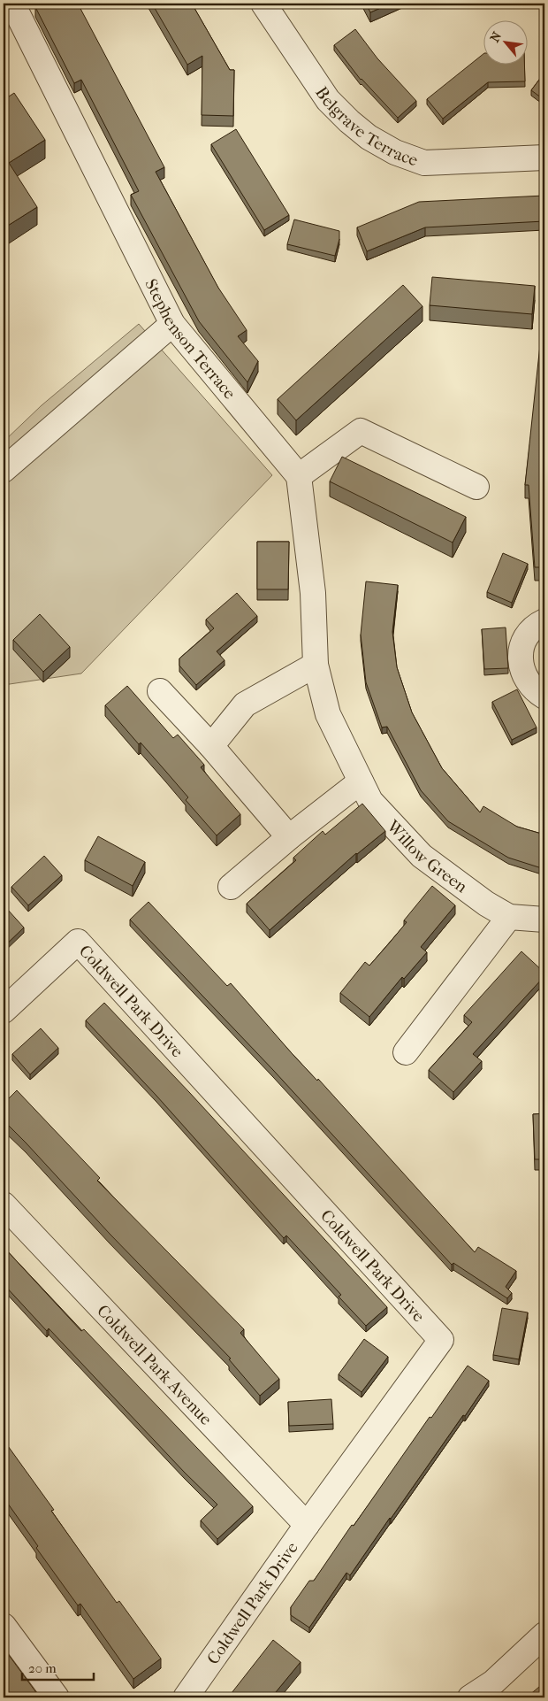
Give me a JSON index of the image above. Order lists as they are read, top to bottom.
{
  "streets": {
    "street": [
      "Belgrave Terrace",
      "Stephenson Terrace",
      "Willow Green",
      "Coldwell Park Drive",
      "Coldwell Park Avenue"
    ]
  },
  "crossings": [
    ["Stephenson Terrace", "Willow Green"],
    ["Coldwell Park Drive", "Coldwell Park Avenue"]
  ],
  "scale_bar": "20 m",
  "north": "top left"
}
